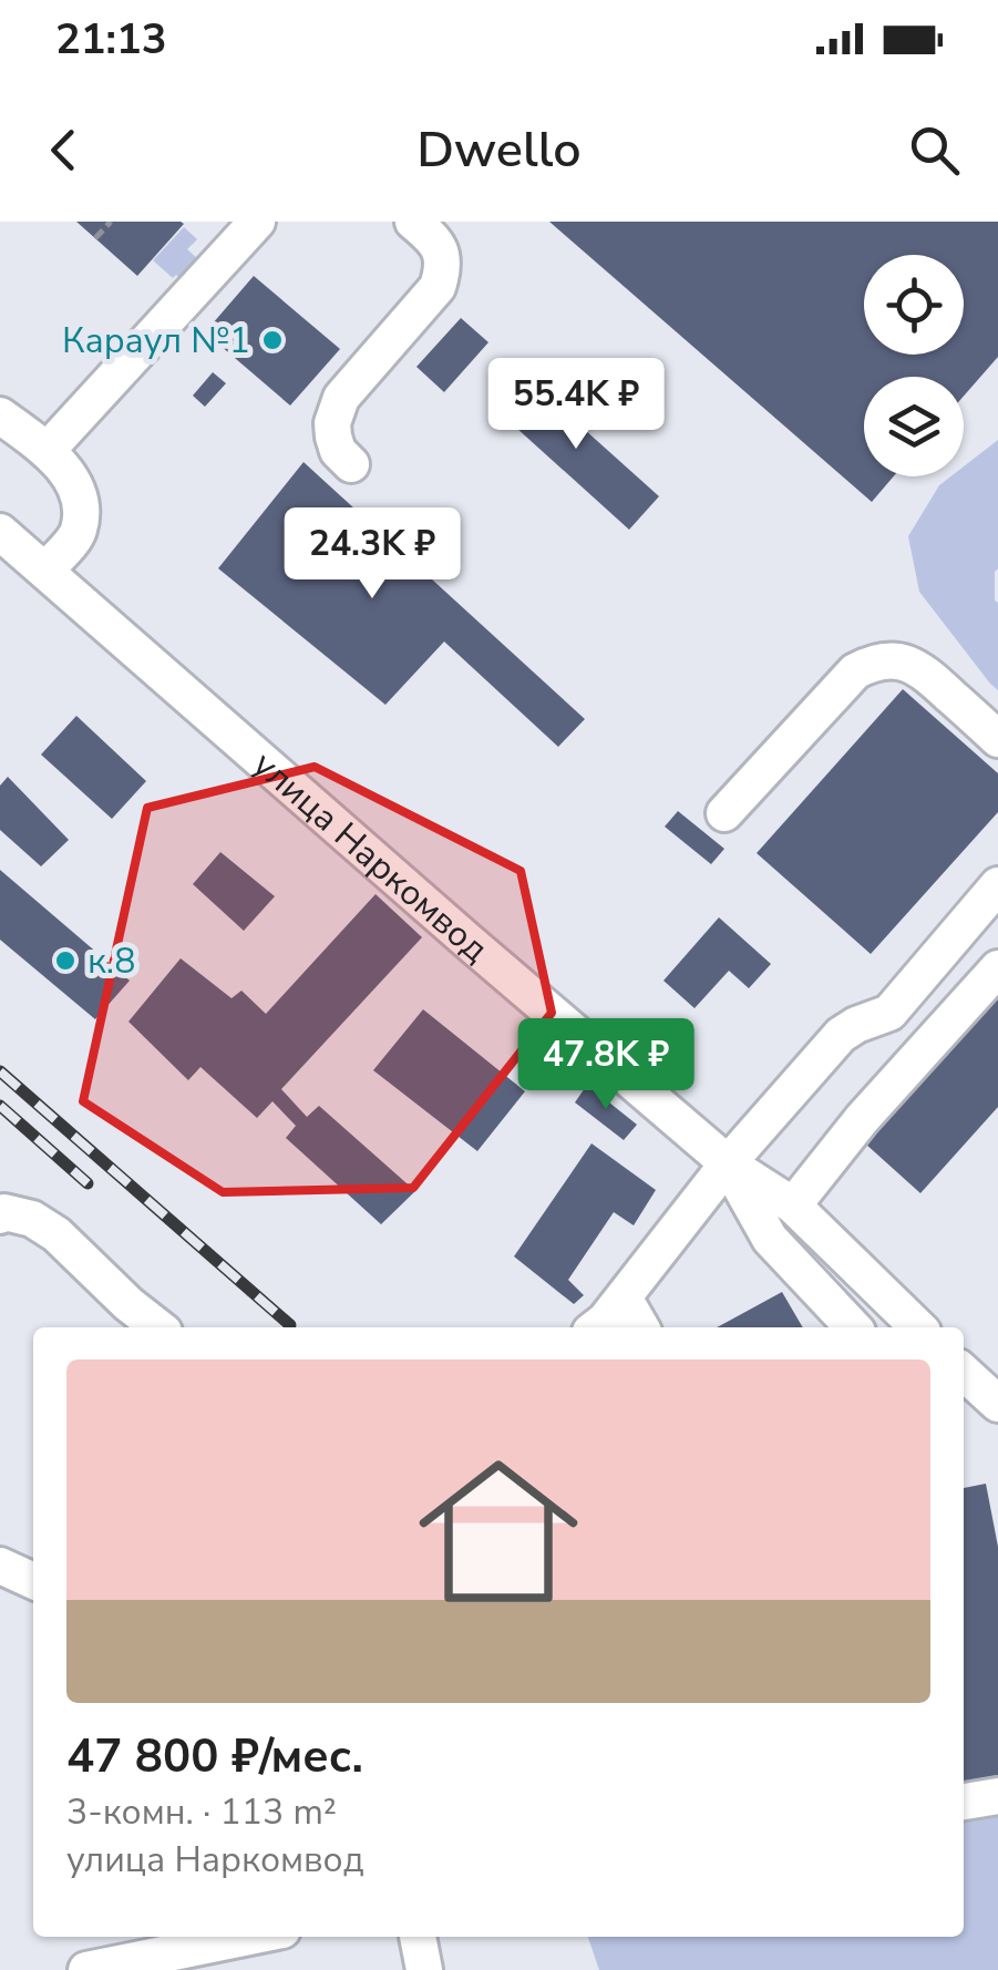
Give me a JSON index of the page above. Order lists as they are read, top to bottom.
{
  "streets": {
    "street": ["улица Наркомвод"]
  },
  "places": ["Караул №1", "к.8"],
  "page": {
    "status": "21:13",
    "header": "Dwello",
    "price": ["55.4K ₽", "24.3K ₽", "47.8K ₽"],
    "list": [
      {
        "name": "47 800 ₽/мес.",
        "note": "3-комн. · 113 m² · улица Наркомвод"
      }
    ]
  }
}
